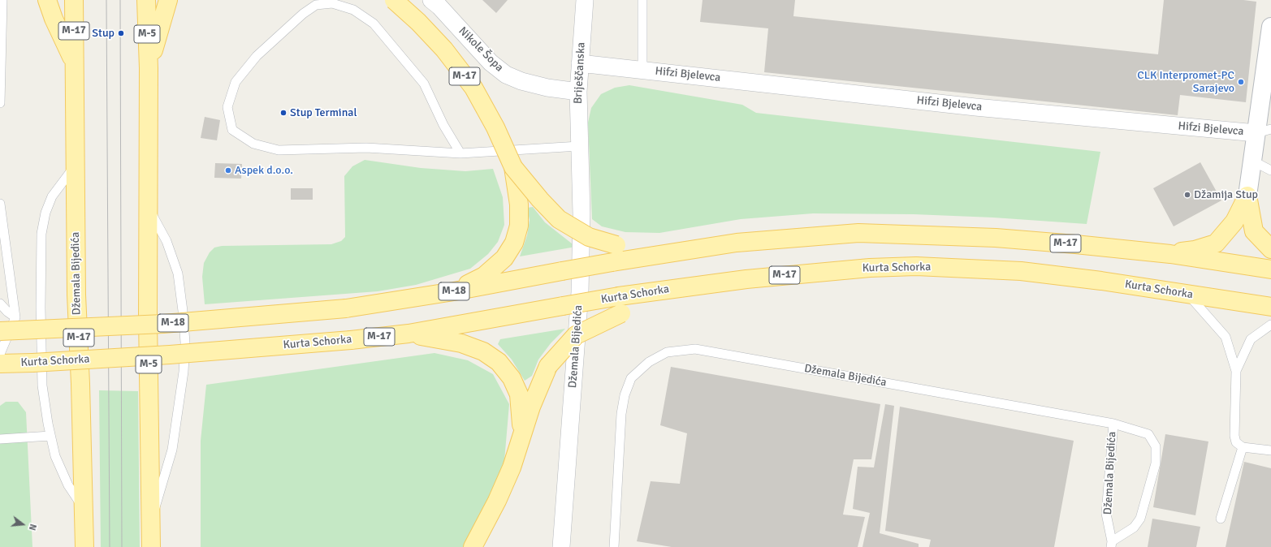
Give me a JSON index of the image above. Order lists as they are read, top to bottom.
{
  "streets": {
    "main road": [
      "M-17",
      "M-5",
      "Hifzi Bjelevca",
      "Kurta Schorka",
      "Džemala Bijedića",
      "M-18"
    ],
    "street": ["Nikole Šopa", "Briješčanska"]
  },
  "crossings": [
    ["M-17", "M-18"],
    ["Nikole Šopa", "Briješčanska"],
    ["Briješčanska", "Hifzi Bjelevca"],
    ["Briješčanska", "Džemala Bijedića"]
  ],
  "places": [
    "Stup",
    "CLK Interpromet-PC Sarajevo",
    "Stup Terminal",
    "Aspek d.o.o.",
    "Džamija Stup"
  ],
  "north": "right"
}
